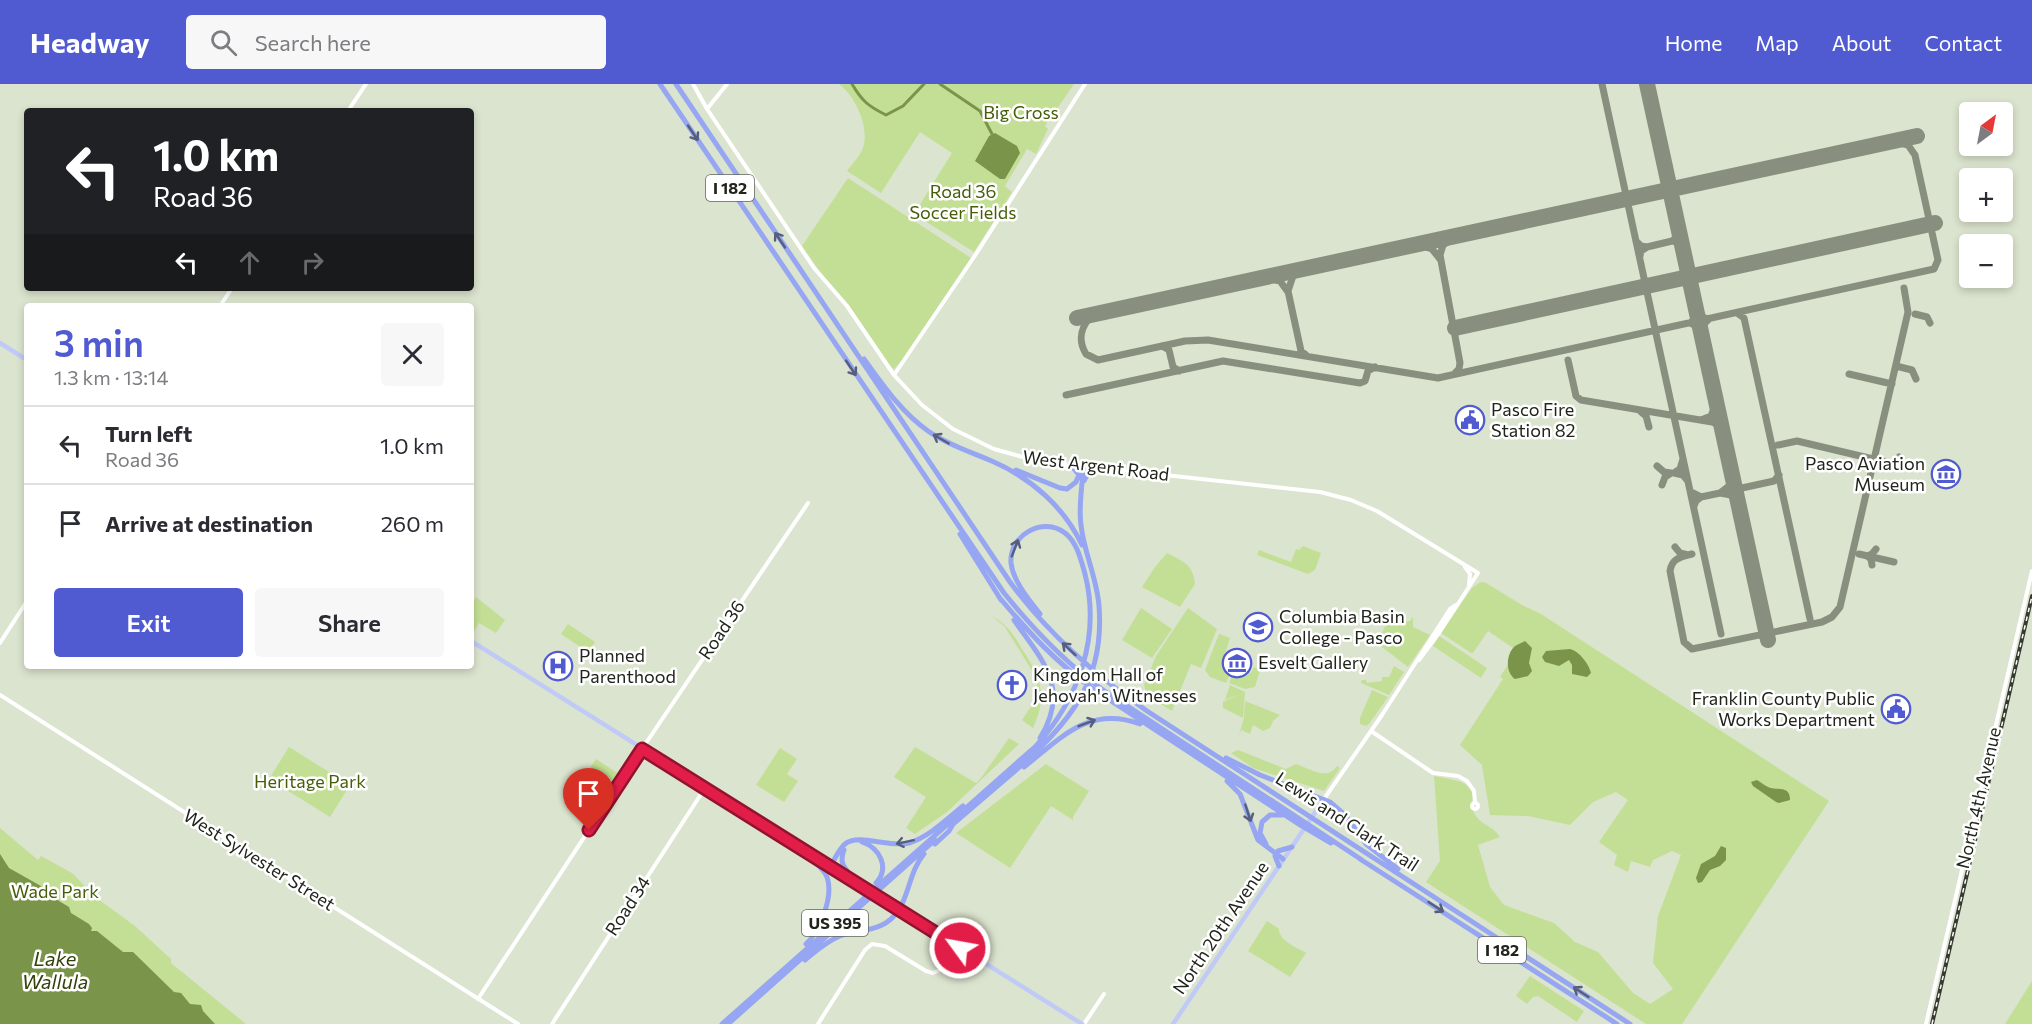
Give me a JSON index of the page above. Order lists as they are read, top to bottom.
{
  "streets": {
    "highway": ["I 182", "Lewis and Clark Trail", "US 395"],
    "main road": [
      "West Argent Road",
      "Road 36",
      "North 4th Avenue",
      "West Sylvester Street",
      "Road 34",
      "North 20th Avenue"
    ]
  },
  "crossings": [
    ["I 182", "Lewis and Clark Trail"],
    ["I 182", "US 395"],
    ["Road 36", "West Sylvester Street"],
    ["Lewis and Clark Trail", "US 395"]
  ],
  "water": ["Lake Wallula"],
  "parks": [
    "Big Cross",
    "Road 36 Soccer Fields",
    "Heritage Park",
    "Wade Park"
  ],
  "places": {
    "public building": ["Pasco Fire Station 82", "Franklin County Public Works Department"],
    "museum": ["Pasco Aviation Museum", "Esvelt Gallery"],
    "school or university": ["Columbia Basin College - Pasco"],
    "hospital": ["Planned Parenthood"],
    "church": ["Kingdom Hall of Jehovah's Witnesses"]
  },
  "north": "top right",
  "page": {
    "header": "Headway",
    "search": "Search here",
    "nav": [
      "Home",
      "Map",
      "About",
      "Contact"
    ],
    "map_buttons": ["+", "−"],
    "turn": ["1.0 km", "Road 36"],
    "heading": ["3 min", "1.3 km · 13:14"],
    "list": [
      {
        "name": "Turn left",
        "note": "Road 36",
        "value": "1.0 km"
      },
      {
        "name": "Arrive at destination",
        "value": "260 m"
      }
    ],
    "buttons": ["Exit", "Share"]
  }
}
